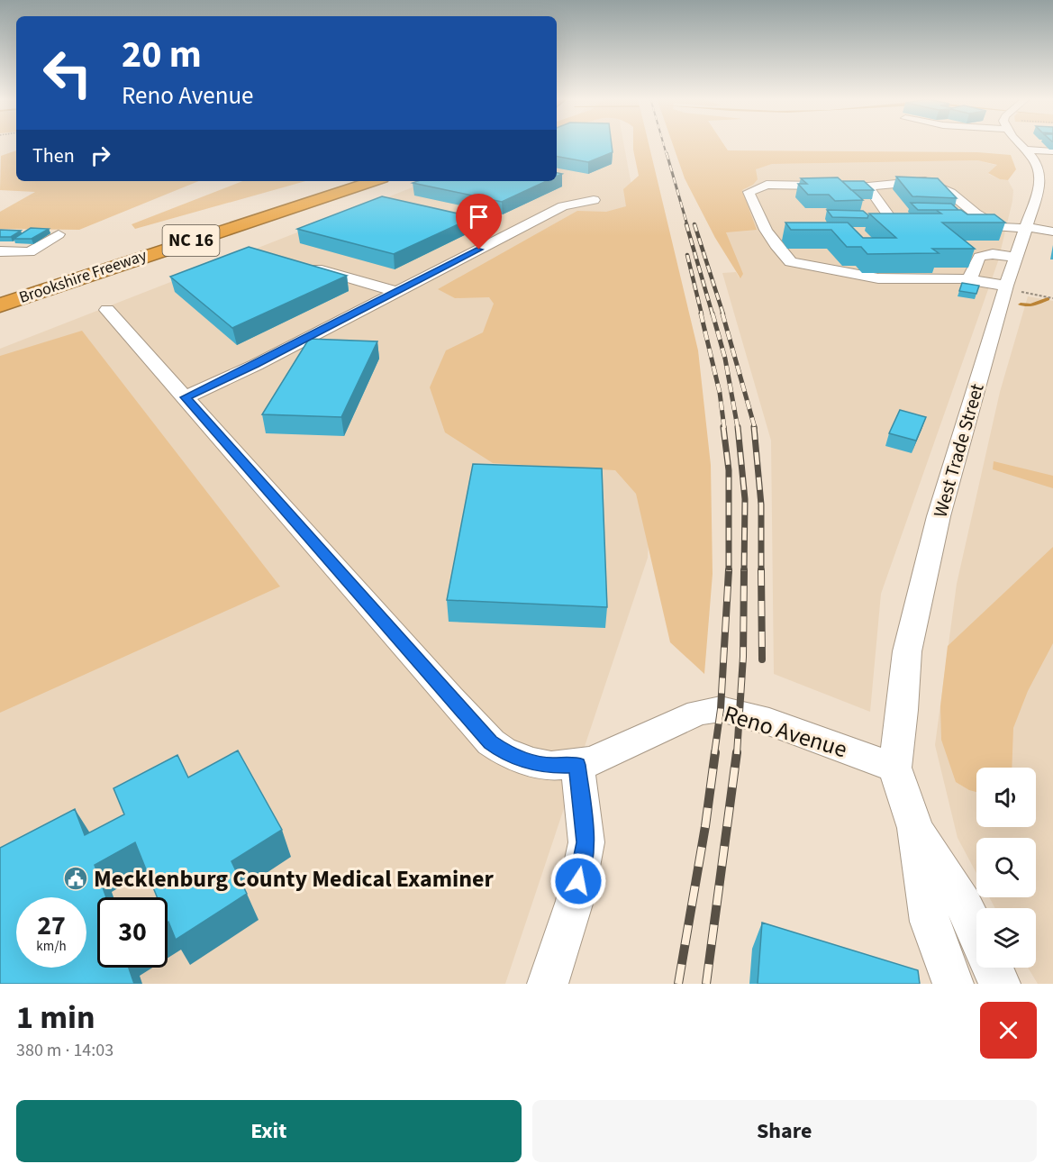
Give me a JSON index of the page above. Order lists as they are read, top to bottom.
{
  "streets": {
    "highway": ["NC 16", "Brookshire Freeway"],
    "street": ["West Trade Street", "Reno Avenue"]
  },
  "crossings": [
    ["West Trade Street", "Reno Avenue"]
  ],
  "places": {
    "public building": ["Mecklenburg County Medical Examiner"]
  },
  "page": {
    "turn": ["20 m", "Reno Avenue"],
    "then": "Then",
    "speed": "27 km/h",
    "limit": "30",
    "heading": ["1 min", "380 m · 14:03"],
    "buttons": ["Exit", "Share"]
  }
}
